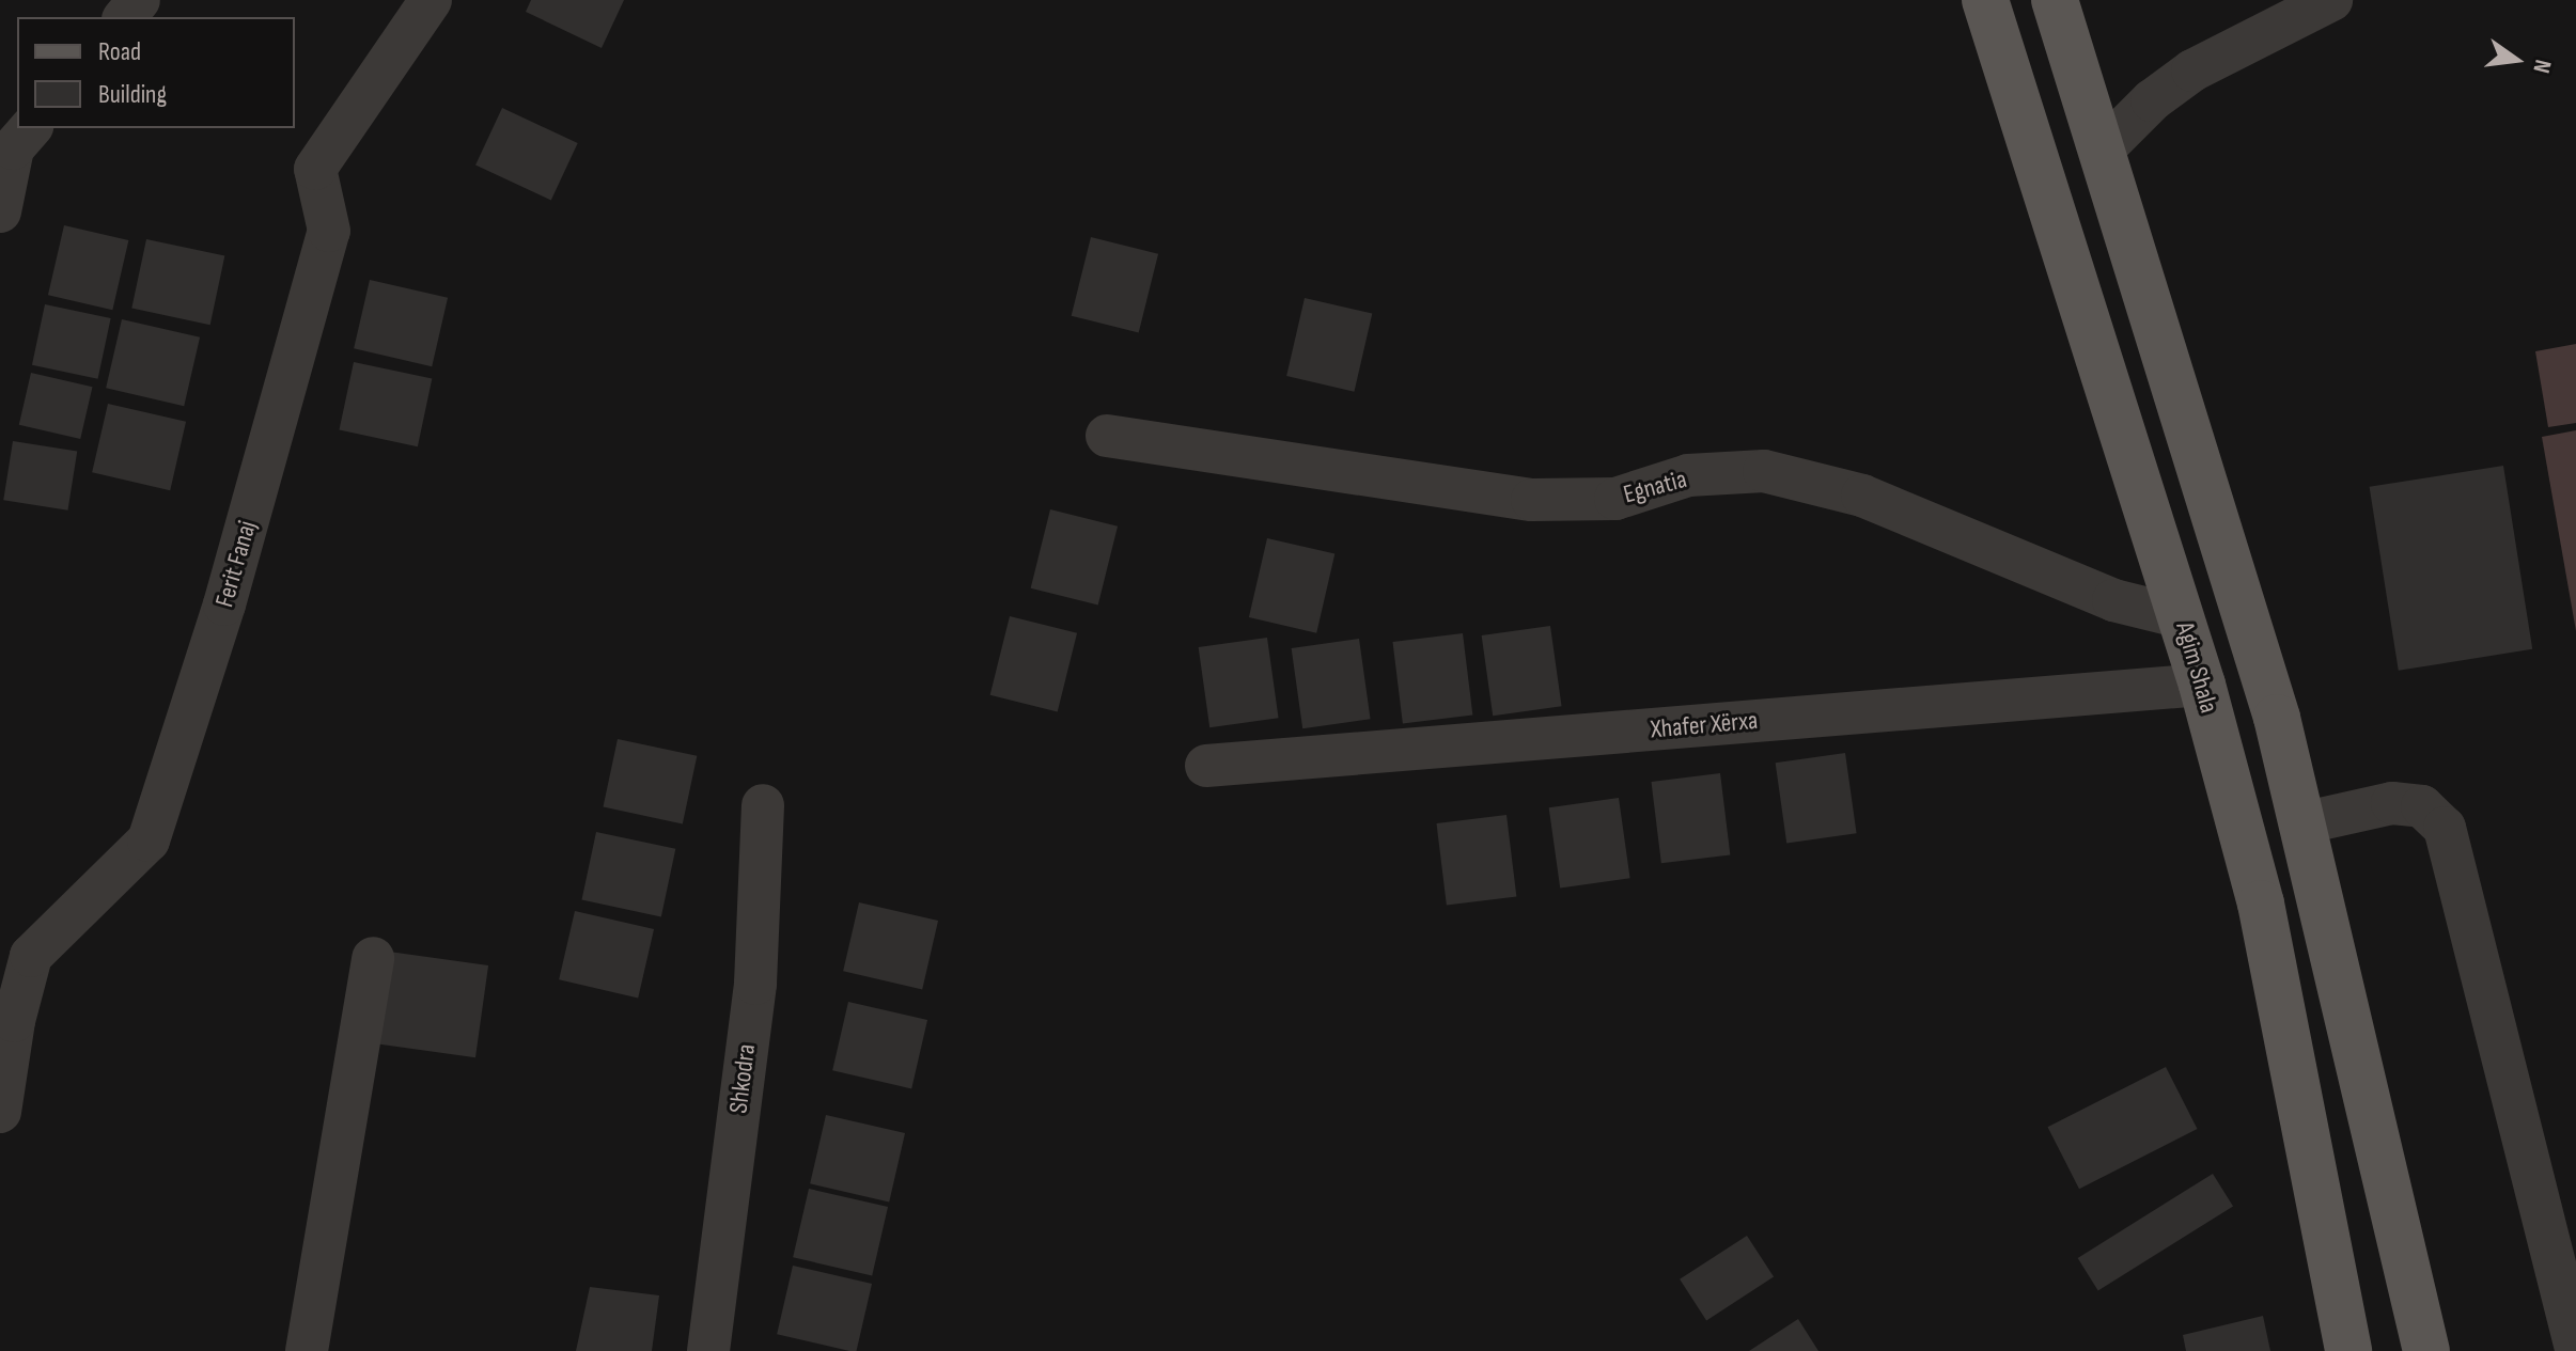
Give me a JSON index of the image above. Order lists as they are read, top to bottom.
{
  "streets": {
    "main road": ["Agim Shala"],
    "street": [
      "Egnatia",
      "Ferit Fanaj",
      "Xhafer Xërxa",
      "Shkodra"
    ]
  },
  "crossings": [
    ["Egnatia", "Agim Shala"],
    ["Agim Shala", "Xhafer Xërxa"]
  ],
  "legend": ["Road", "Building"],
  "north": "right"
}
